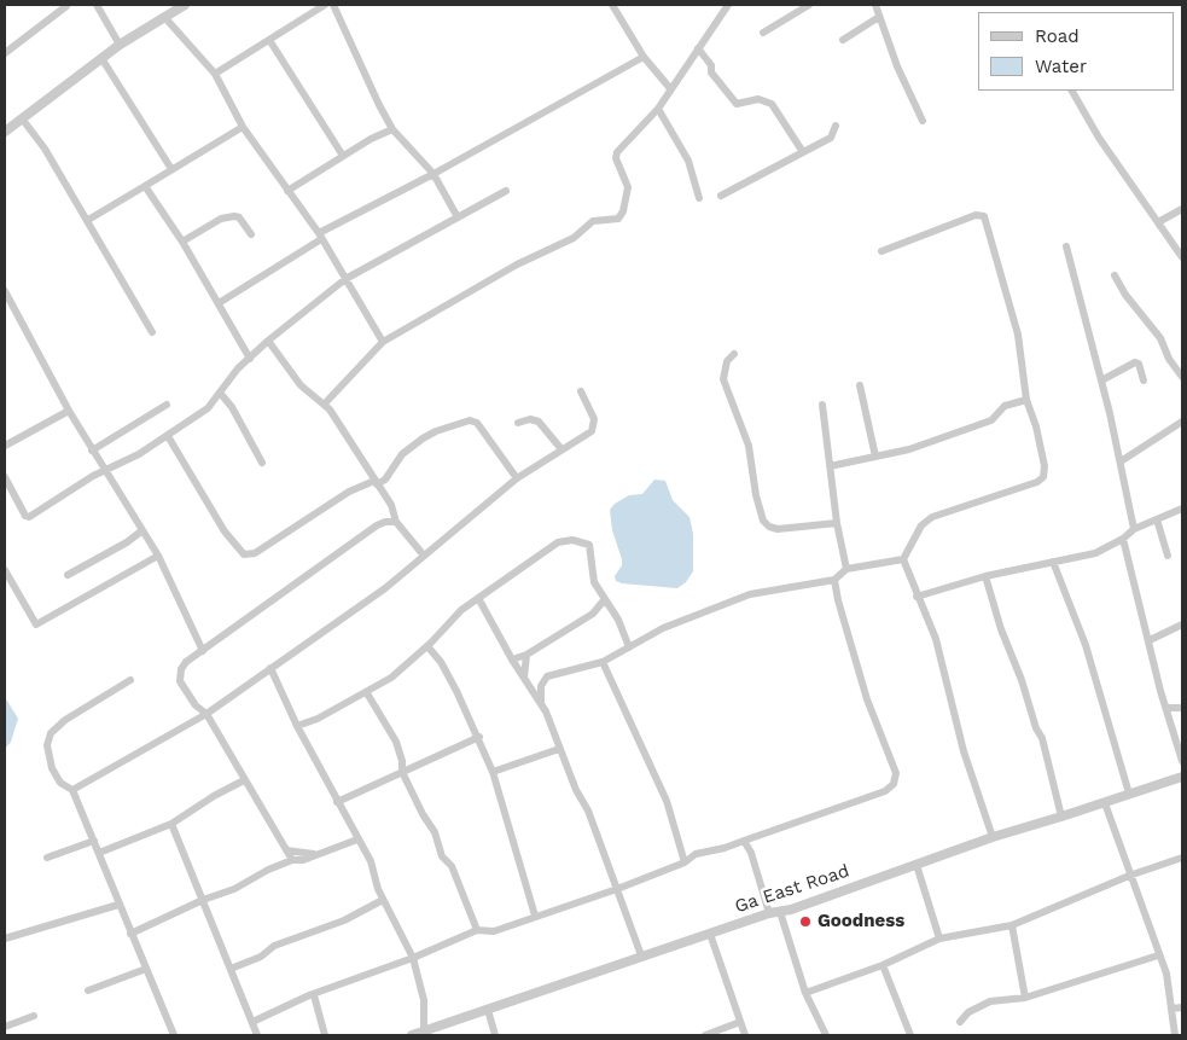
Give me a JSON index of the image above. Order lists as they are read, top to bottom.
{
  "streets": {
    "street": ["Ga East Road"]
  },
  "places": ["Goodness"],
  "legend": ["Road", "Water"]
}
